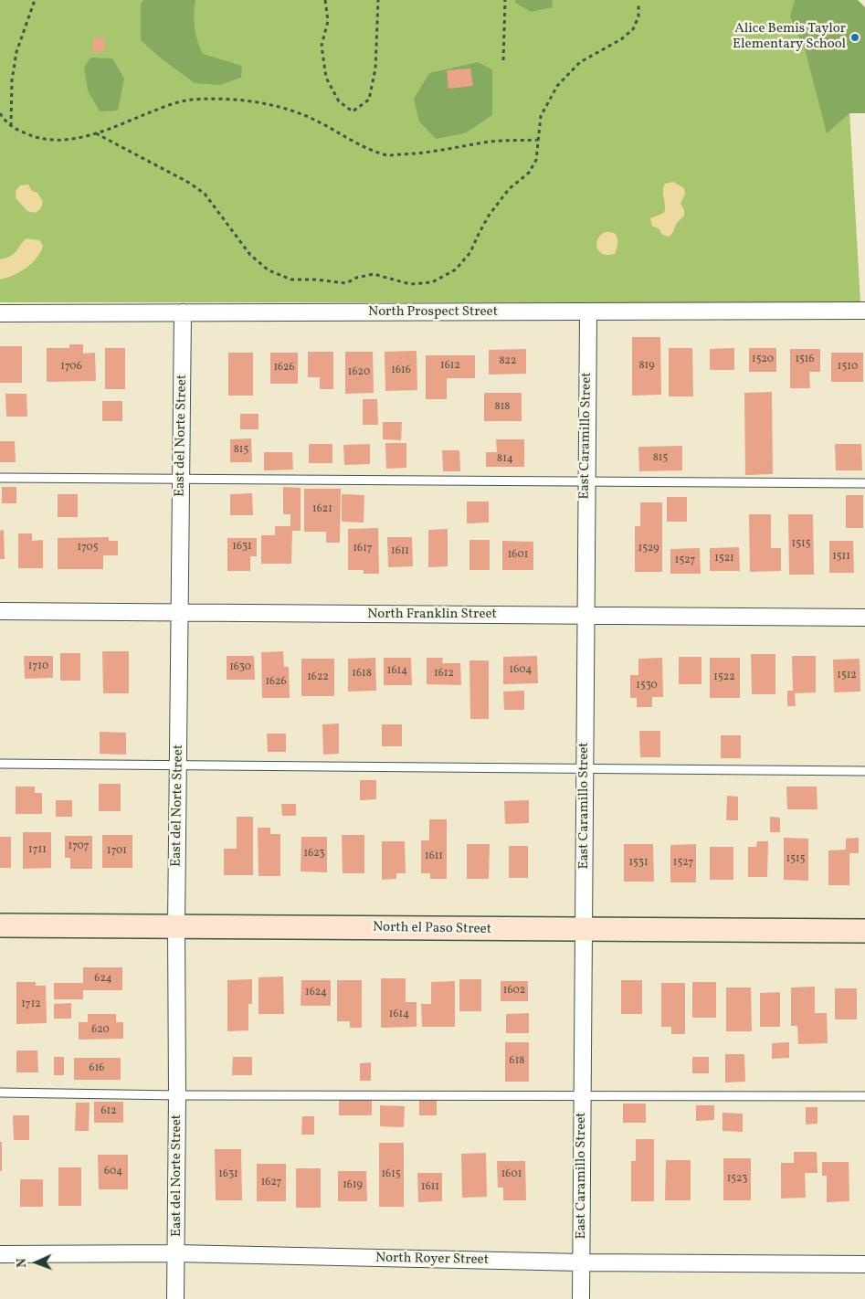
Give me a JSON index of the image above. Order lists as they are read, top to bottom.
{
  "streets": {
    "street": [
      "North Prospect Street",
      "East del Norte Street",
      "East Caramillo Street",
      "North Franklin Street",
      "North el Paso Street",
      "North Royer Street"
    ]
  },
  "crossings": [
    ["North Prospect Street", "East del Norte Street"],
    ["North Prospect Street", "East Caramillo Street"],
    ["East del Norte Street", "North Franklin Street"],
    ["East del Norte Street", "North el Paso Street"],
    ["East del Norte Street", "North Royer Street"],
    ["East Caramillo Street", "North Franklin Street"],
    ["East Caramillo Street", "North el Paso Street"],
    ["East Caramillo Street", "North Royer Street"]
  ],
  "places": ["Alice Bemis Taylor Elementary School"],
  "house_numbers": [
    "1520",
    "1516",
    "822",
    "1612",
    "819",
    "1706",
    "1510",
    "1626",
    "1616",
    "1620",
    "818",
    "815",
    "815",
    "814",
    "1621",
    "1515",
    "1631",
    "1705",
    "1617",
    "1529",
    "1611",
    "1601",
    "1511",
    "1521",
    "1527",
    "1710",
    "1630",
    "1604",
    "1614",
    "1618",
    "1612",
    "1512",
    "1622",
    "1522",
    "1626",
    "1530",
    "1707",
    "1711",
    "1701",
    "1623",
    "1611",
    "1515",
    "1531",
    "1527",
    "624",
    "1602",
    "1624",
    "1712",
    "1614",
    "620",
    "618",
    "616",
    "612",
    "604",
    "1631",
    "1615",
    "1601",
    "1523",
    "1627",
    "1619",
    "1611"
  ],
  "north": "left"
}
